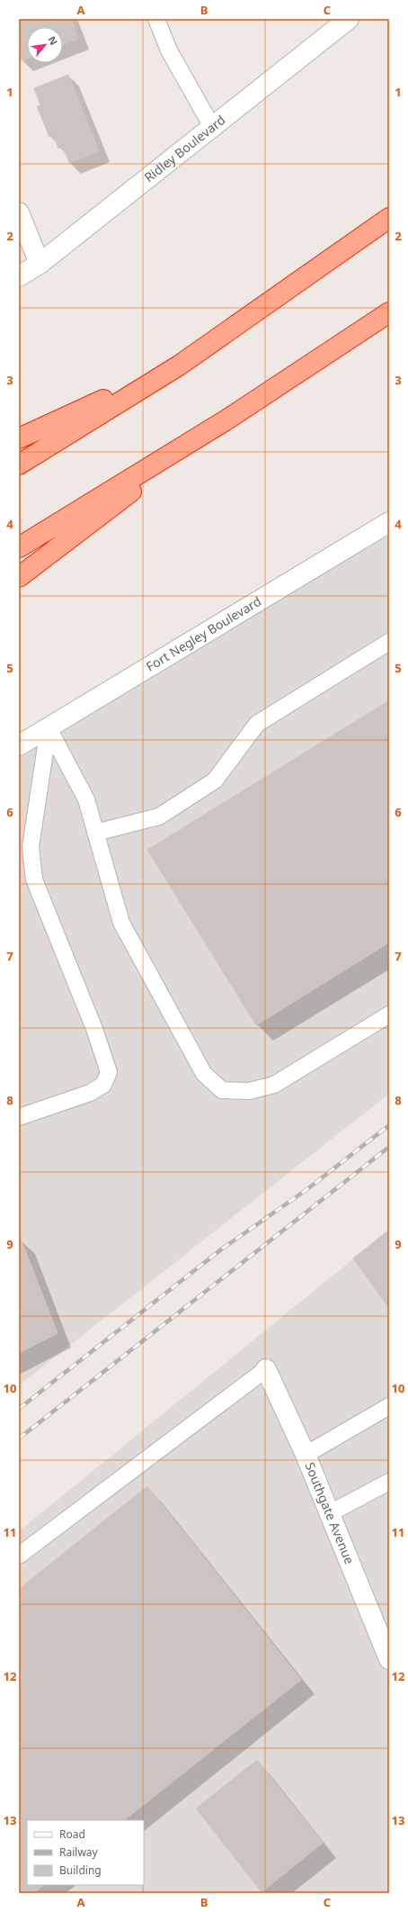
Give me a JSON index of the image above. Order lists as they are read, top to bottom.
{
  "streets": {
    "street": ["Ridley Boulevard", "Fort Negley Boulevard", "Southgate Avenue"]
  },
  "legend": ["Road", "Railway", "Building"],
  "north": "top right",
  "grid": {
    "columns": ["A", "B", "C"],
    "rows": [
      "1",
      "2",
      "3",
      "4",
      "5",
      "6",
      "7",
      "8",
      "9",
      "10",
      "11",
      "12",
      "13"
    ]
  }
}
